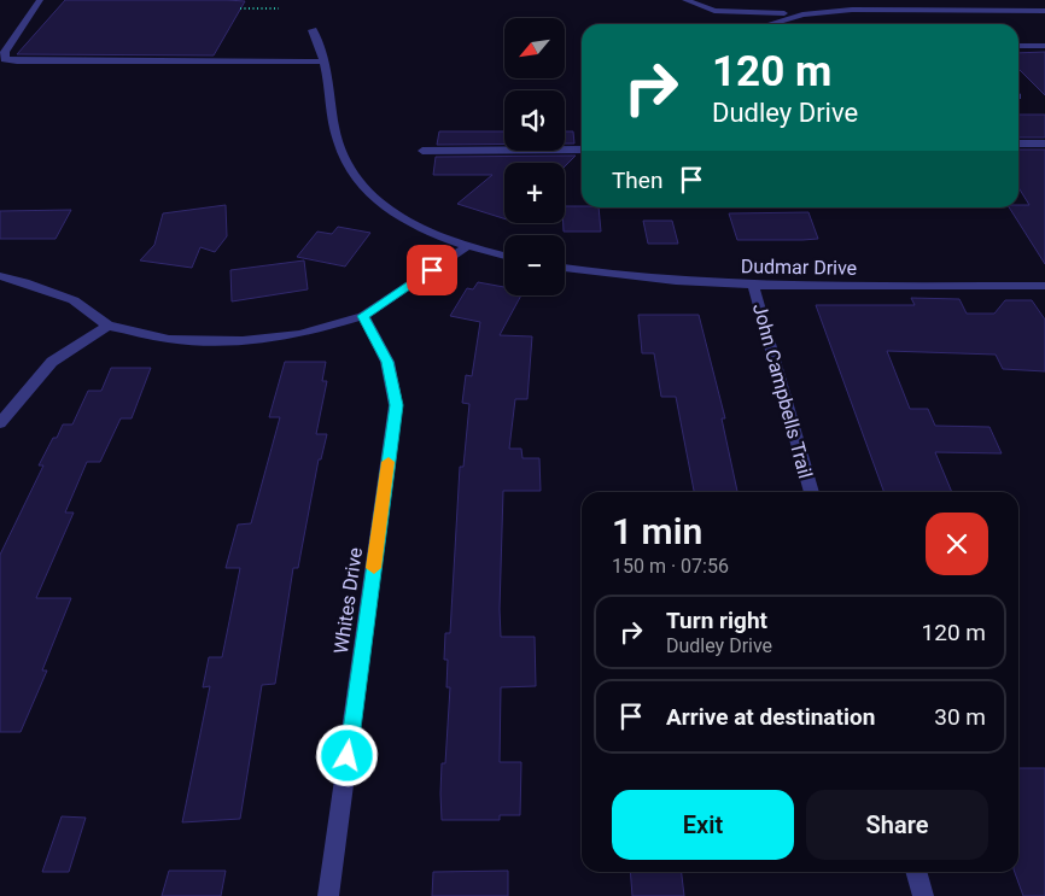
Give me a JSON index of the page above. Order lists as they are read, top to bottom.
{
  "streets": {
    "street": ["Dudmar Drive", "John Campbells Trail", "Whites Drive"]
  },
  "crossings": [
    ["Dudmar Drive", "John Campbells Trail"]
  ],
  "north": "bottom left",
  "page": {
    "map_buttons": ["+", "−"],
    "turn": ["120 m", "Dudley Drive"],
    "then": "Then",
    "heading": ["1 min", "150 m · 07:56"],
    "list": [
      {
        "name": "Turn right",
        "note": "Dudley Drive",
        "value": "120 m"
      },
      {
        "name": "Arrive at destination",
        "value": "30 m"
      }
    ],
    "buttons": ["Exit", "Share"]
  }
}
